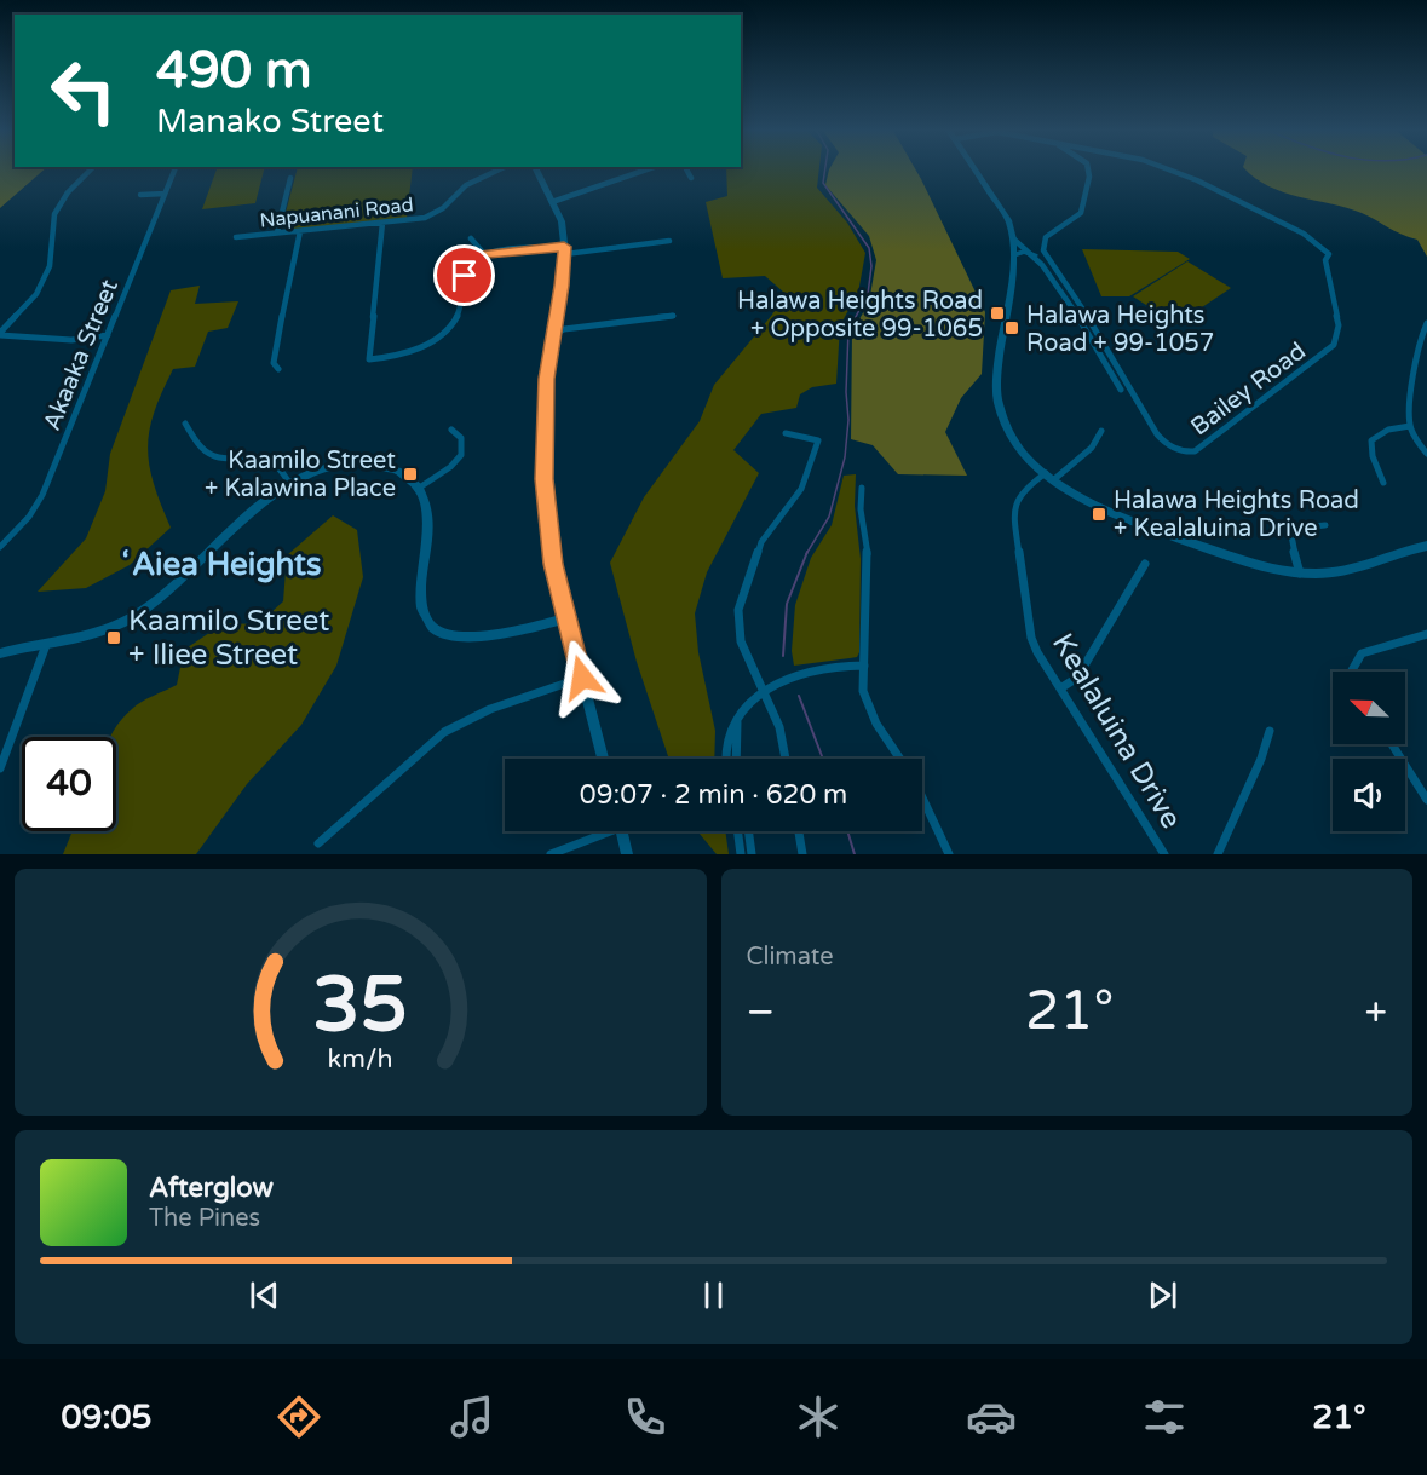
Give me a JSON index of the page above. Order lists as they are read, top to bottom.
{
  "streets": {
    "street": [
      "Napuanani Road",
      "Akaaka Street",
      "Bailey Road",
      "Kealaluina Drive"
    ]
  },
  "districts": ["ʻAiea Heights"],
  "places": {
    "transit": [
      "Halawa Heights Road + Opposite 99-1065",
      "Halawa Heights Road + 99-1057",
      "Kaamilo Street + Kalawina Place",
      "Halawa Heights Road + Kealaluina Drive",
      "Kaamilo Street + Iliee Street"
    ]
  },
  "north": "top left",
  "page": {
    "turn": ["490 m", "Manako Street"],
    "limit": "40",
    "trip": "09:07 · 2 min · 620 m",
    "tile": "Climate",
    "heat": ["−", "21°", "+"],
    "song": ["Afterglow", "The Pines"],
    "tabs": ["09:05", "21°"],
    "gauge": ["35", "km/h"]
  }
}
